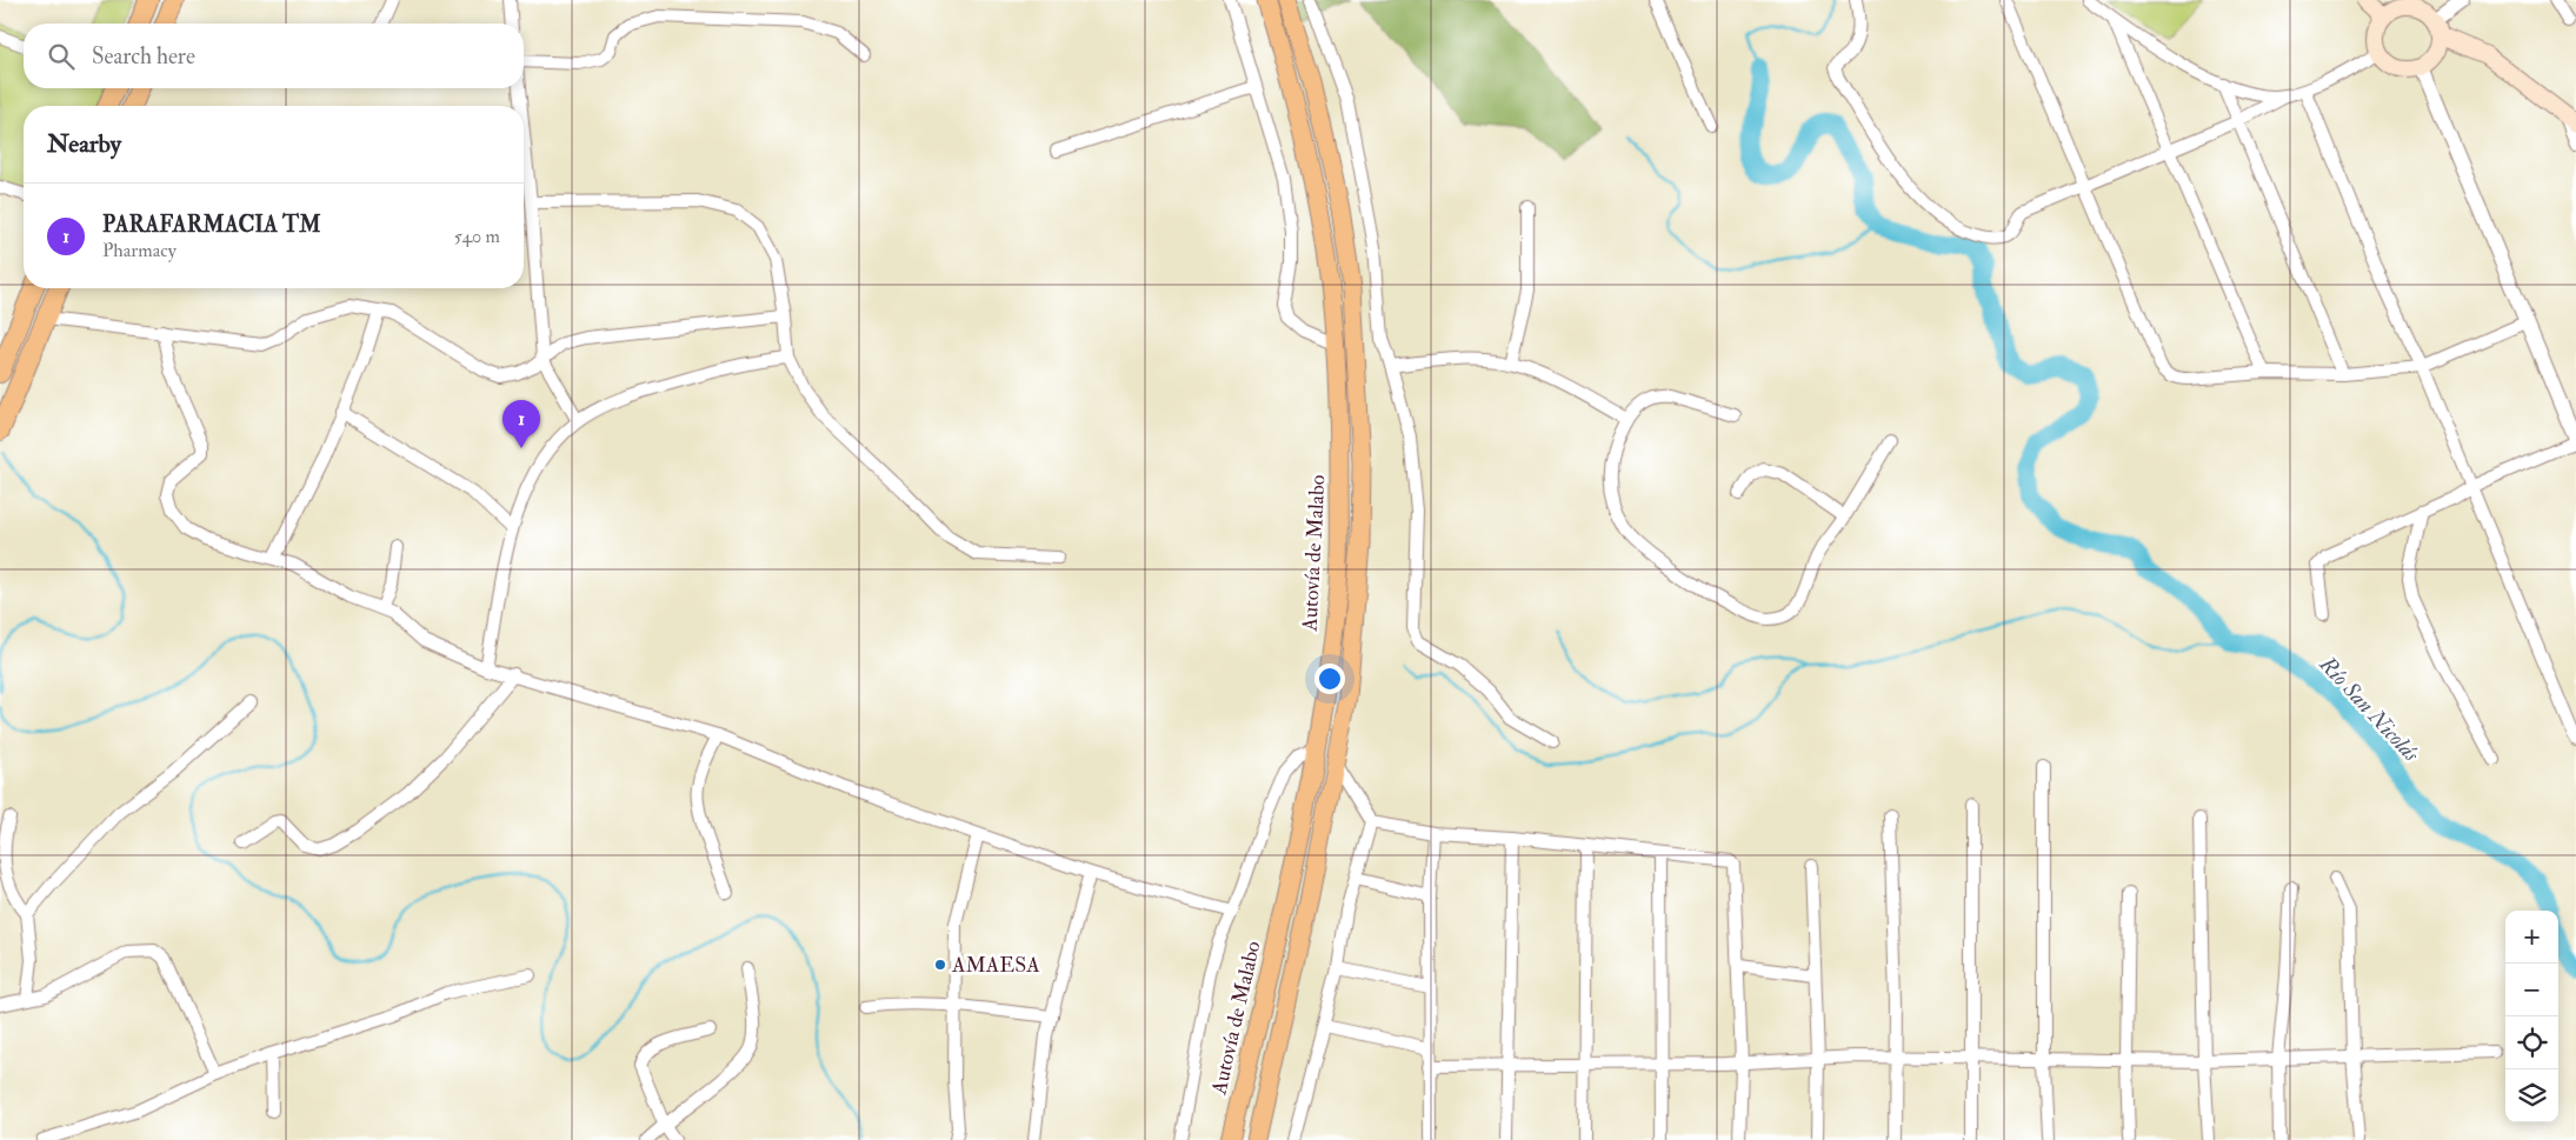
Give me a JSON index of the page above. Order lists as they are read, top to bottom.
{
  "streets": {
    "main road": ["Autovía de Malabo"]
  },
  "water": ["Río San Nicolás"],
  "places": ["AMAESA"],
  "page": {
    "search": "Search here",
    "heading": "Nearby",
    "list": [
      {
        "mark": "1",
        "name": "PARAFARMACIA TM",
        "note": "Pharmacy",
        "value": "540 m"
      }
    ],
    "pins": "1",
    "map_buttons": ["+", "−"]
  }
}
